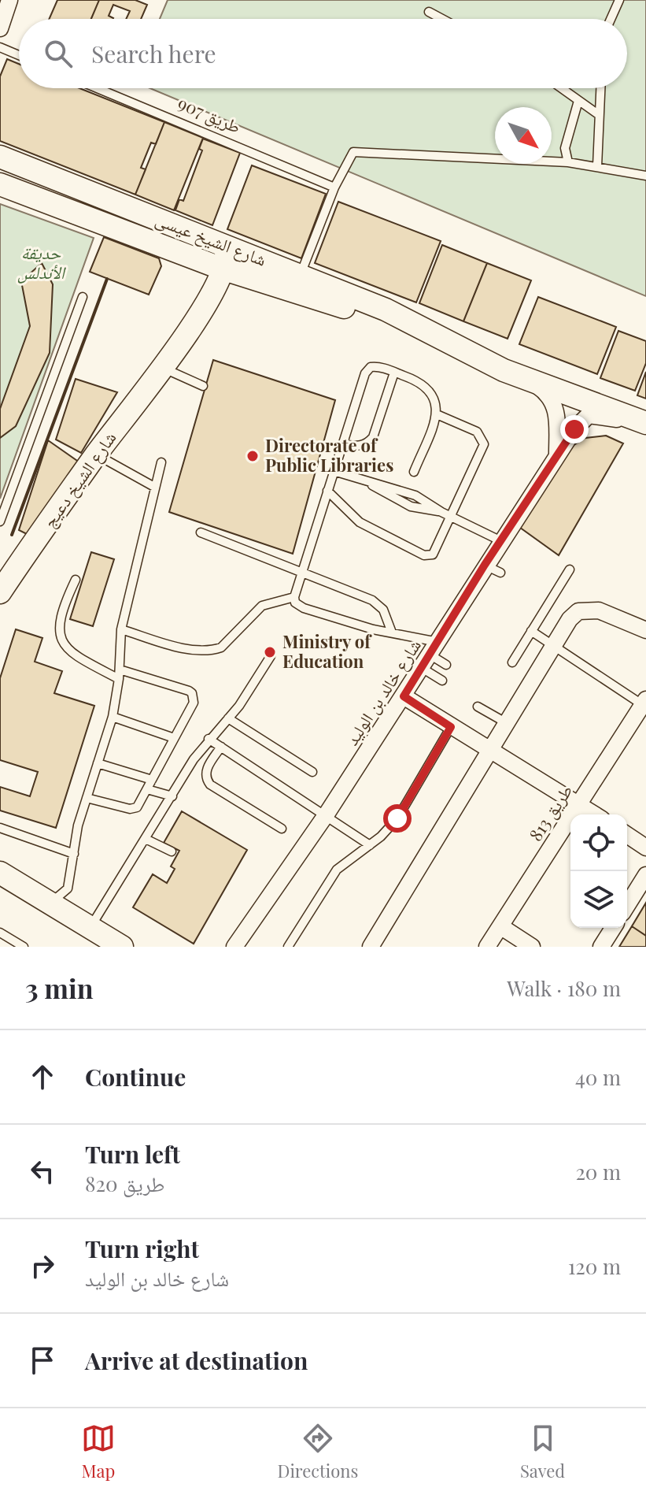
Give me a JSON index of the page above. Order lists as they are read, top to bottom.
{
  "streets": {
    "street": [
      "شارع الشيخ عيسى",
      "شارع الشيخ دعيج",
      "شارع خالد بن الوليد",
      "طريق 813"
    ],
    "lane": ["طريق 907"]
  },
  "crossings": [
    ["شارع الشيخ عيسى", "شارع الشيخ دعيج"],
    ["شارع الشيخ عيسى", "شارع خالد بن الوليد"]
  ],
  "parks": ["حديقة الأندلس"],
  "places": ["Directorate of Public Libraries", "Ministry of Education"],
  "north": "bottom right",
  "page": {
    "search": "Search here",
    "heading": ["3 min", "Walk · 180 m"],
    "list": [
      ["Continue", "40 m"],
      ["Turn left", "طريق 820", "20 m"],
      ["Turn right", "شارع خالد بن الوليد", "120 m"],
      "Arrive at destination"
    ],
    "nav": ["Map", "Directions", "Saved"]
  }
}
